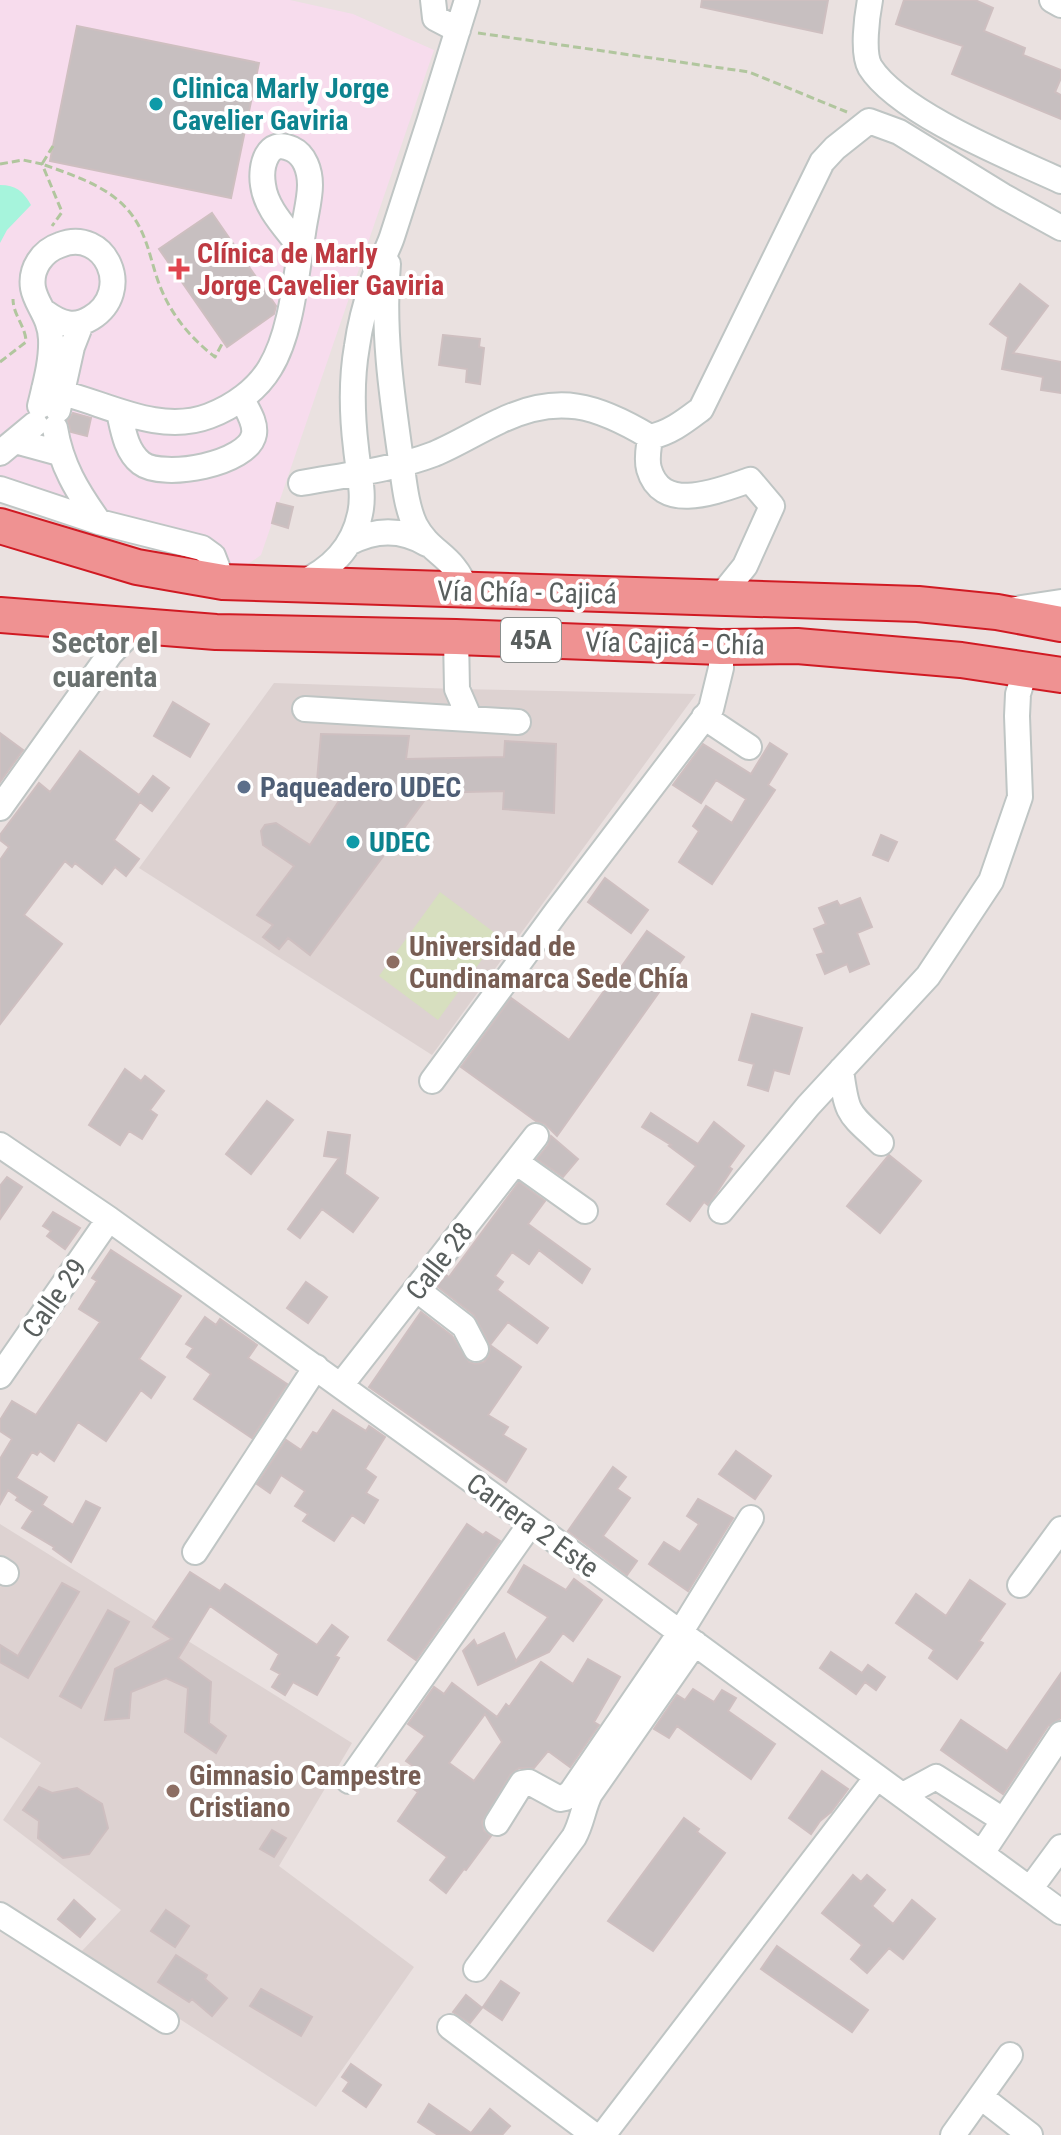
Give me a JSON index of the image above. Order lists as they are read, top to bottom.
{
  "streets": {
    "highway": ["Vía Chía - Cajicá", "45A", "Vía Cajicá - Chía"],
    "street": ["Calle 28", "Calle 29", "Carrera 2 Este"]
  },
  "crossings": [
    ["Calle 28", "Carrera 2 Este"],
    ["Calle 29", "Carrera 2 Este"]
  ],
  "districts": ["Sector el cuarenta"],
  "places": {
    "other": [
      "Clinica Marly Jorge Cavelier Gaviria",
      "Paqueadero UDEC",
      "UDEC",
      "Universidad de Cundinamarca Sede Chía",
      "Gimnasio Campestre Cristiano"
    ],
    "health": ["Clínica de Marly Jorge Cavelier Gaviria"]
  }
}
